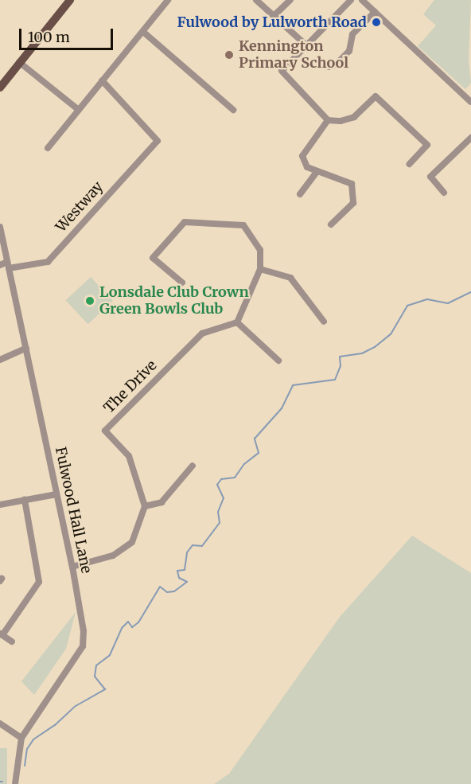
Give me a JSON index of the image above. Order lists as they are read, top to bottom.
{
  "streets": {
    "street": ["Westway", "The Drive", "Fulwood Hall Lane"]
  },
  "crossings": [
    ["Westway", "Fulwood Hall Lane"]
  ],
  "places": ["Fulwood by Lulworth Road", "Kennington Primary School", "Lonsdale Club Crown Green Bowls Club"],
  "scale_bar": "100 m"
}
